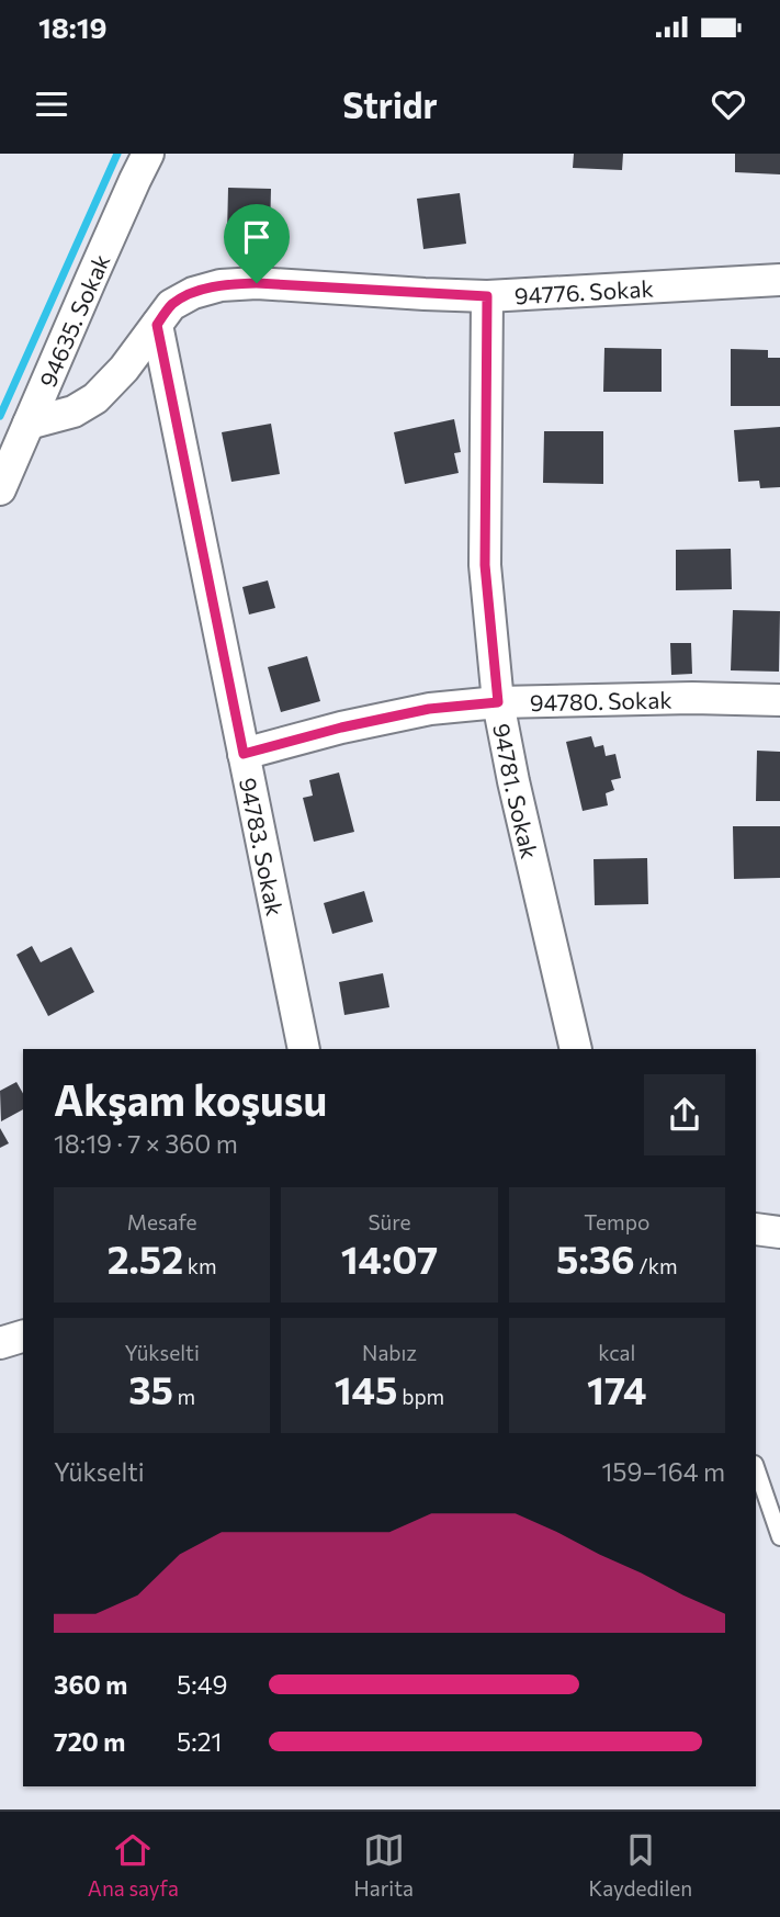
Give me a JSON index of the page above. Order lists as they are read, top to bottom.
{
  "streets": {
    "street": [
      "94776. Sokak",
      "94635. Sokak",
      "94780. Sokak",
      "94781. Sokak",
      "94783. Sokak"
    ]
  },
  "crossings": [
    ["94776. Sokak", "94635. Sokak"],
    ["94776. Sokak", "94781. Sokak"],
    ["94776. Sokak", "94783. Sokak"],
    ["94780. Sokak", "94781. Sokak"],
    ["94780. Sokak", "94783. Sokak"]
  ],
  "page": {
    "status": "18:19",
    "header": "Stridr",
    "heading": ["Akşam koşusu", "18:19 · 7 × 360 m"],
    "stats": [
      ["Mesafe", "2.52 km"],
      ["Süre", "14:07"],
      ["Tempo", "5:36 /km"],
      ["Yükselti", "35 m"],
      ["Nabız", "145 bpm"],
      ["kcal", "174"]
    ],
    "chart": ["Yükselti", "159–164 m"],
    "list": [
      {
        "name": "360 m",
        "note": "5:49"
      },
      {
        "name": "720 m",
        "note": "5:21"
      }
    ],
    "tabs": ["Ana sayfa", "Harita", "Kaydedilen"]
  }
}
